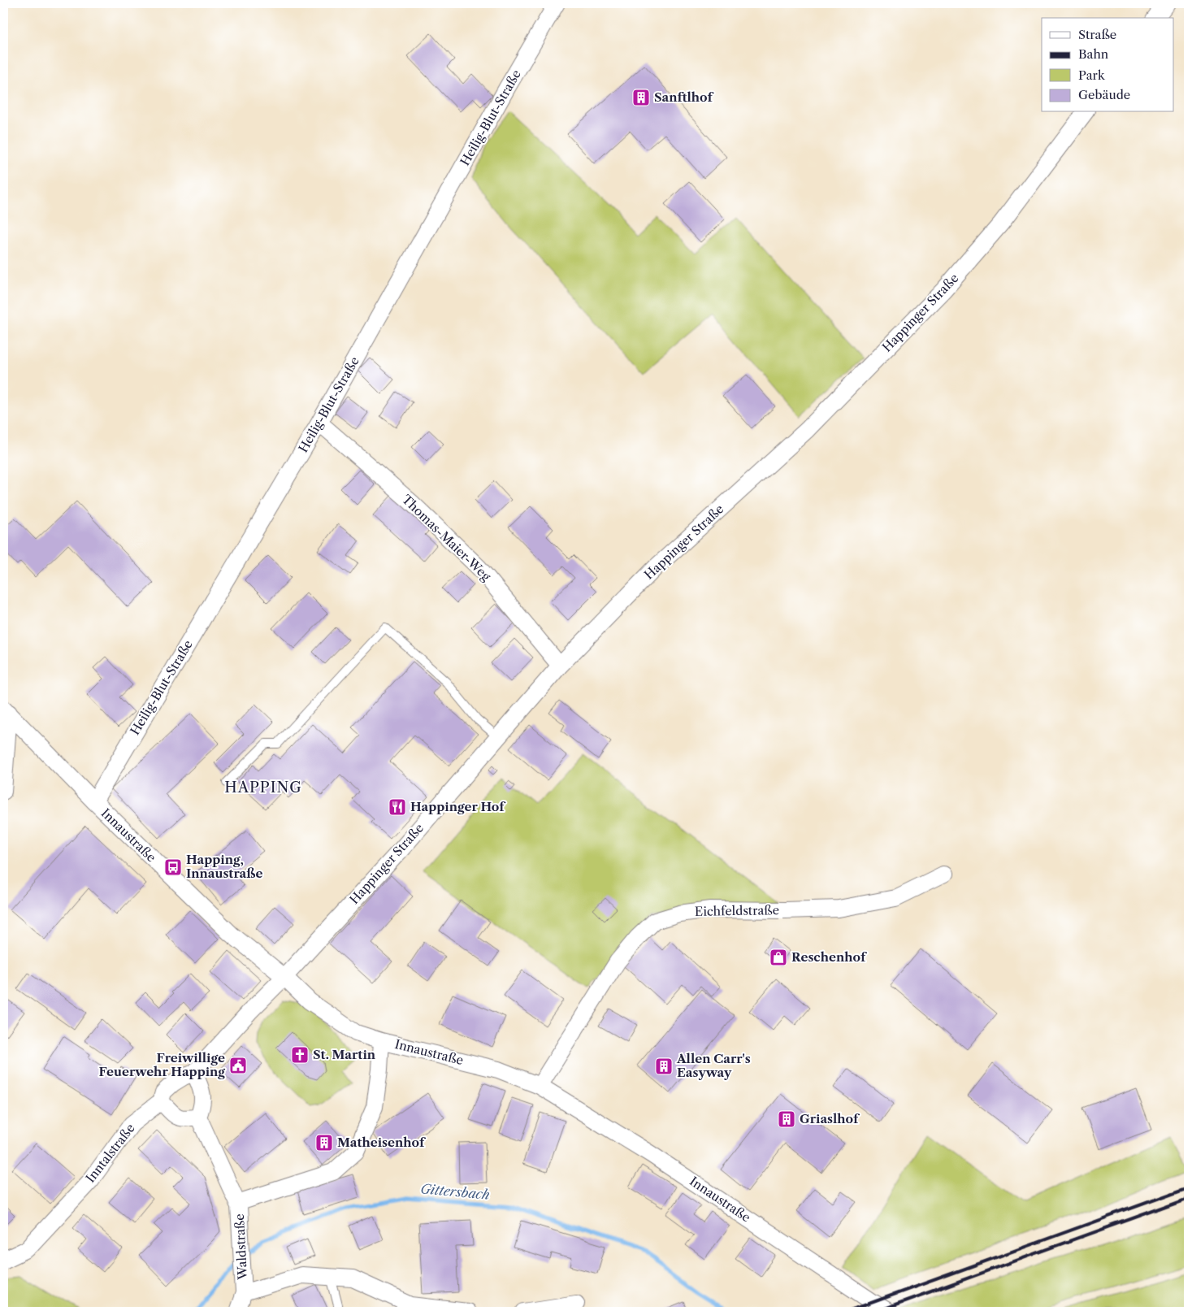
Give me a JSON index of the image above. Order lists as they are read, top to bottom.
{
  "streets": {
    "street": [
      "Heilig-Blut-Straße",
      "Happinger Straße",
      "Thomas-Maier-Weg",
      "Innaustraße",
      "Eichfeldstraße",
      "Inntalstraße",
      "Waldstraße"
    ]
  },
  "crossings": [
    ["Heilig-Blut-Straße", "Thomas-Maier-Weg"],
    ["Heilig-Blut-Straße", "Innaustraße"],
    ["Happinger Straße", "Thomas-Maier-Weg"],
    ["Happinger Straße", "Innaustraße"],
    ["Happinger Straße", "Inntalstraße"],
    ["Innaustraße", "Eichfeldstraße"],
    ["Innaustraße", "Inntalstraße"],
    ["Inntalstraße", "Waldstraße"]
  ],
  "districts": ["HAPPING"],
  "water": ["Gittersbach"],
  "places": {
    "building": [
      "Sanftlhof",
      "Allen Carr's Easyway",
      "Griaslhof",
      "Matheisenhof"
    ],
    "restaurant": ["Happinger Hof"],
    "bus stop": ["Happing, Innaustraße"],
    "shop": ["Reschenhof"],
    "church": ["St. Martin"],
    "public building": ["Freiwillige Feuerwehr Happing"]
  },
  "legend": [
    "Straße",
    "Bahn",
    "Park",
    "Gebäude"
  ]
}
